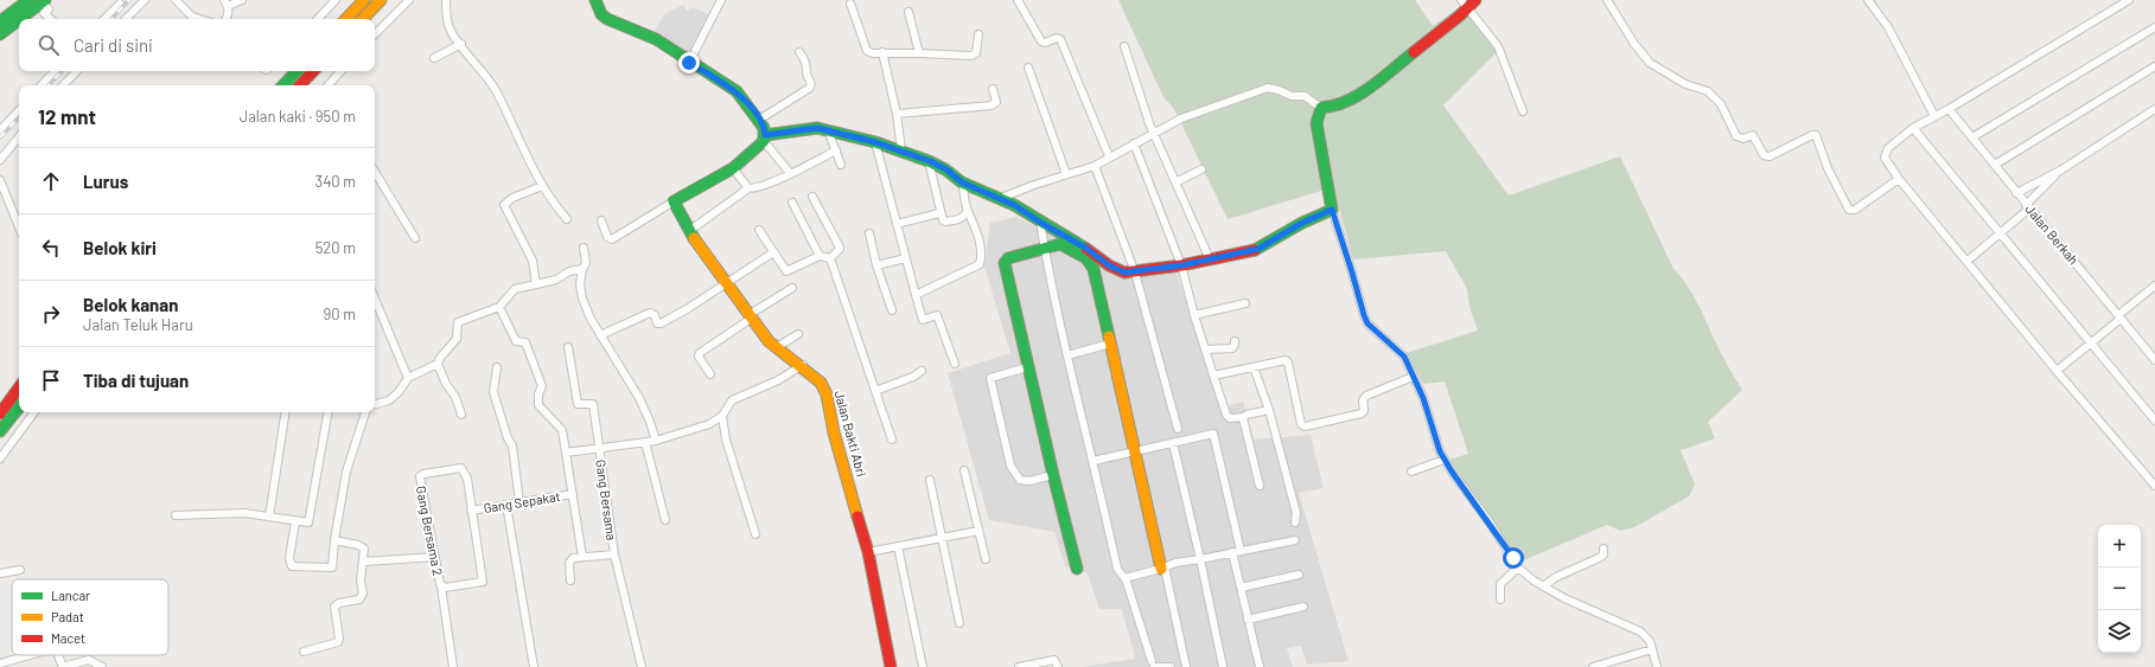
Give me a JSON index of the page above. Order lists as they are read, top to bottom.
{
  "streets": {
    "main road": ["Jalan Bakti Abri"],
    "street": [
      "Jalan Berkah",
      "Gang Bersama",
      "Gang Sepakat",
      "Gang Bersama 2"
    ]
  },
  "crossings": [
    ["Gang Sepakat", "Gang Bersama 2"]
  ],
  "legend": ["Lancar", "Padat", "Macet"],
  "page": {
    "search": "Cari di sini",
    "heading": ["12 mnt", "Jalan kaki · 950 m"],
    "list": [
      ["Lurus", "340 m"],
      ["Belok kiri", "520 m"],
      ["Belok kanan", "Jalan Teluk Haru", "90 m"],
      "Tiba di tujuan"
    ],
    "map_buttons": ["+", "−"]
  }
}
